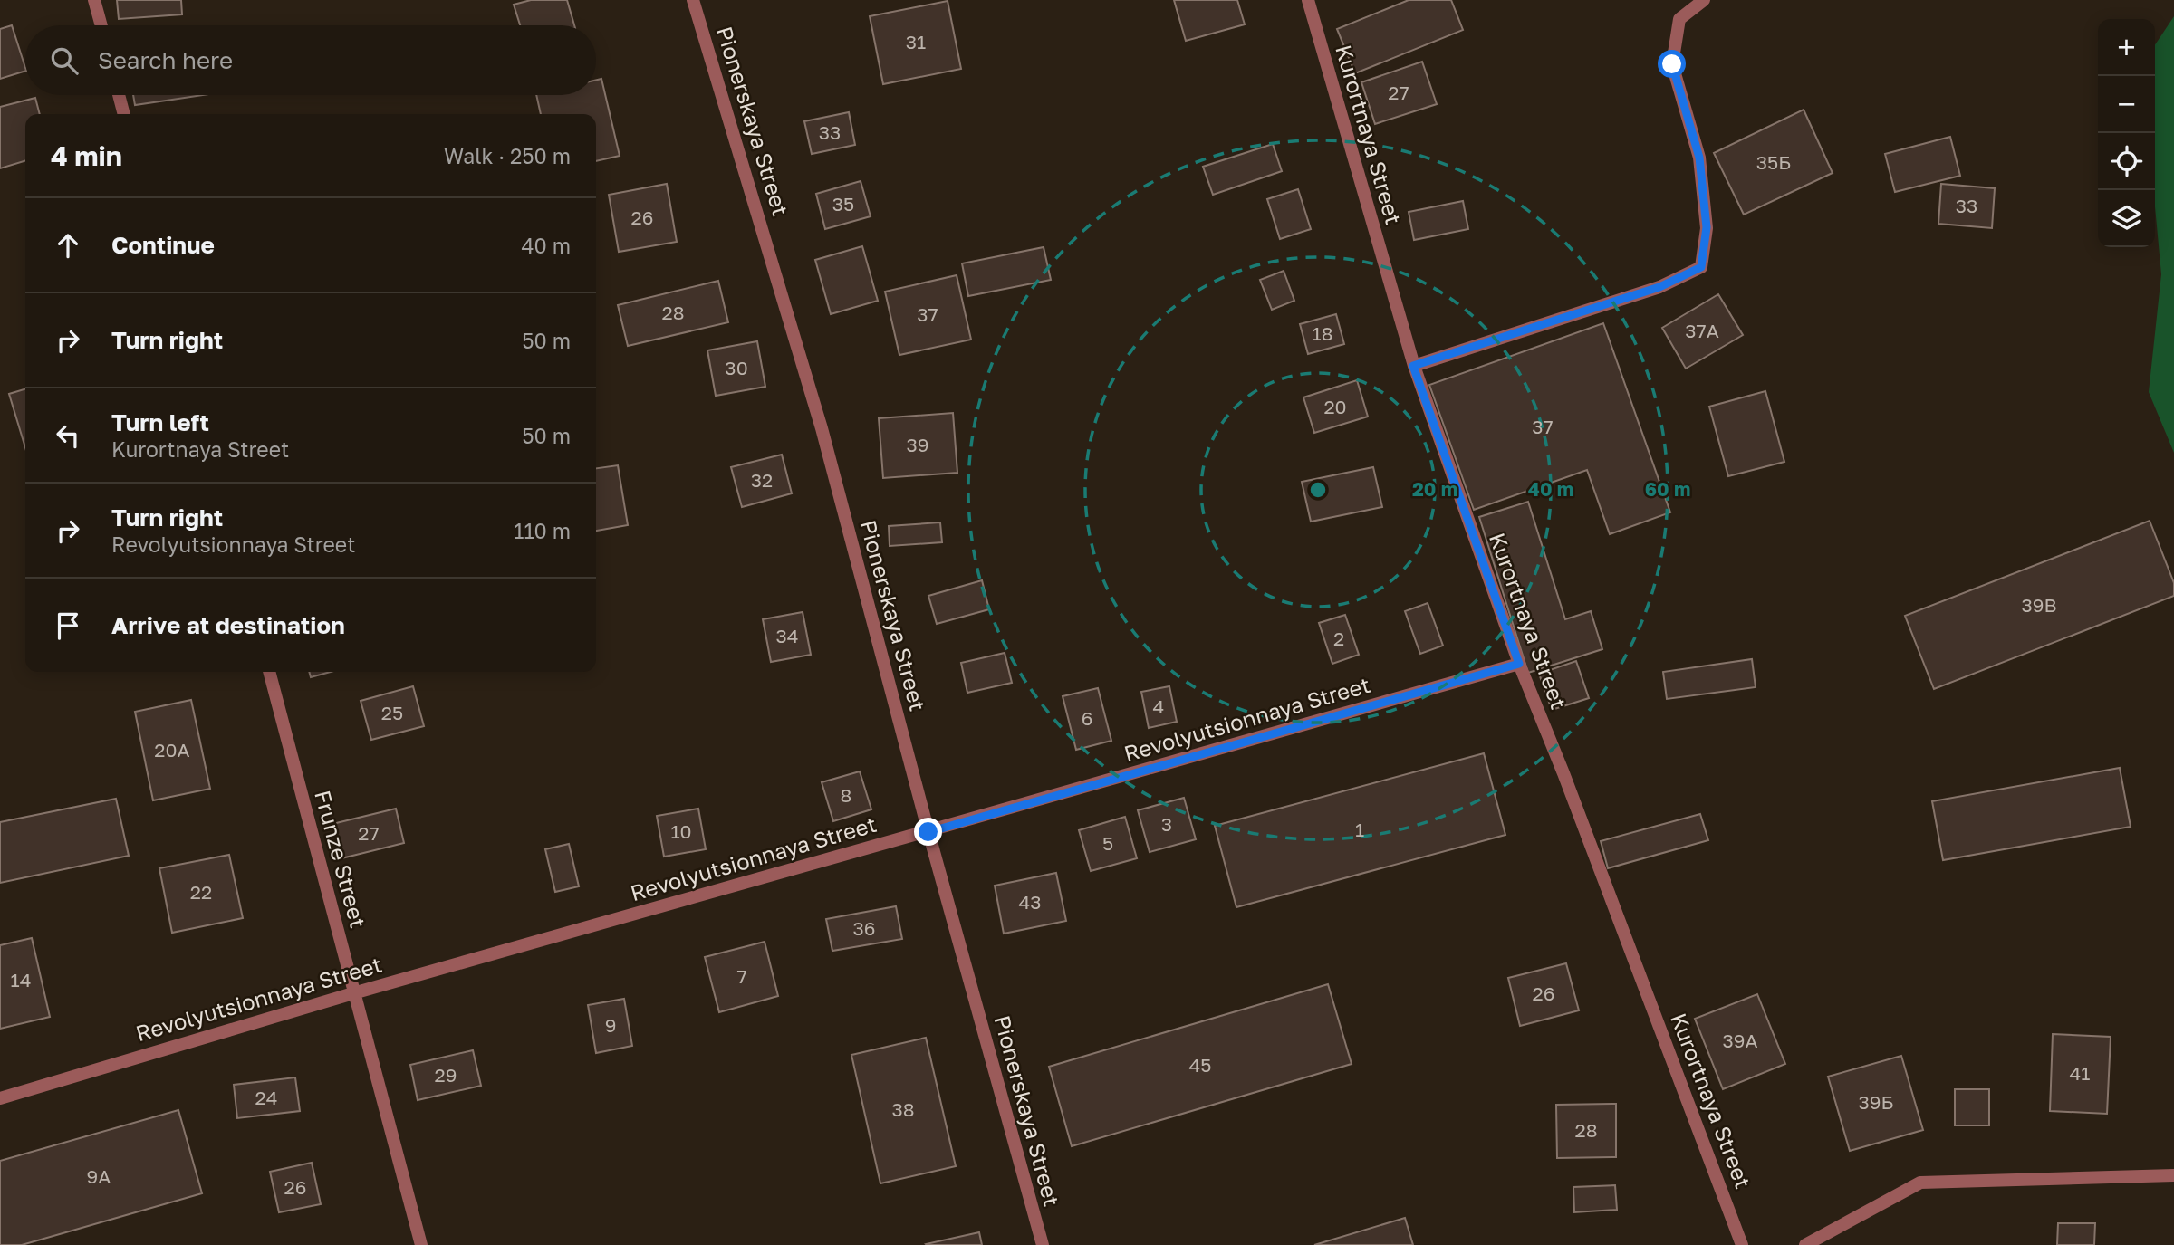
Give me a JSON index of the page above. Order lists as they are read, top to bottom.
{
  "streets": {
    "street": [
      "Pionerskaya Street",
      "Kurortnaya Street",
      "Revolyutsionnaya Street",
      "Frunze Street"
    ]
  },
  "crossings": [
    ["Pionerskaya Street", "Revolyutsionnaya Street"],
    ["Kurortnaya Street", "Revolyutsionnaya Street"],
    ["Revolyutsionnaya Street", "Frunze Street"]
  ],
  "house_numbers": [
    "31",
    "27",
    "33",
    "35Б",
    "35",
    "33",
    "26",
    "28",
    "37",
    "37А",
    "18",
    "30",
    "20",
    "37",
    "39",
    "32",
    "39В",
    "34",
    "2",
    "4",
    "25",
    "6",
    "20А",
    "8",
    "3",
    "1",
    "10",
    "27",
    "5",
    "22",
    "43",
    "36",
    "7",
    "14",
    "26",
    "9",
    "39А",
    "45",
    "41",
    "29",
    "24",
    "39Б",
    "38",
    "28",
    "9А",
    "26"
  ],
  "page": {
    "map_buttons": ["+", "−"],
    "search": "Search here",
    "heading": ["4 min", "Walk · 250 m"],
    "list": [
      ["Continue", "40 m"],
      ["Turn right", "50 m"],
      ["Turn left", "Kurortnaya Street", "50 m"],
      ["Turn right", "Revolyutsionnaya Street", "110 m"],
      "Arrive at destination"
    ]
  },
  "rings": ["20 m", "40 m", "60 m"]
}
